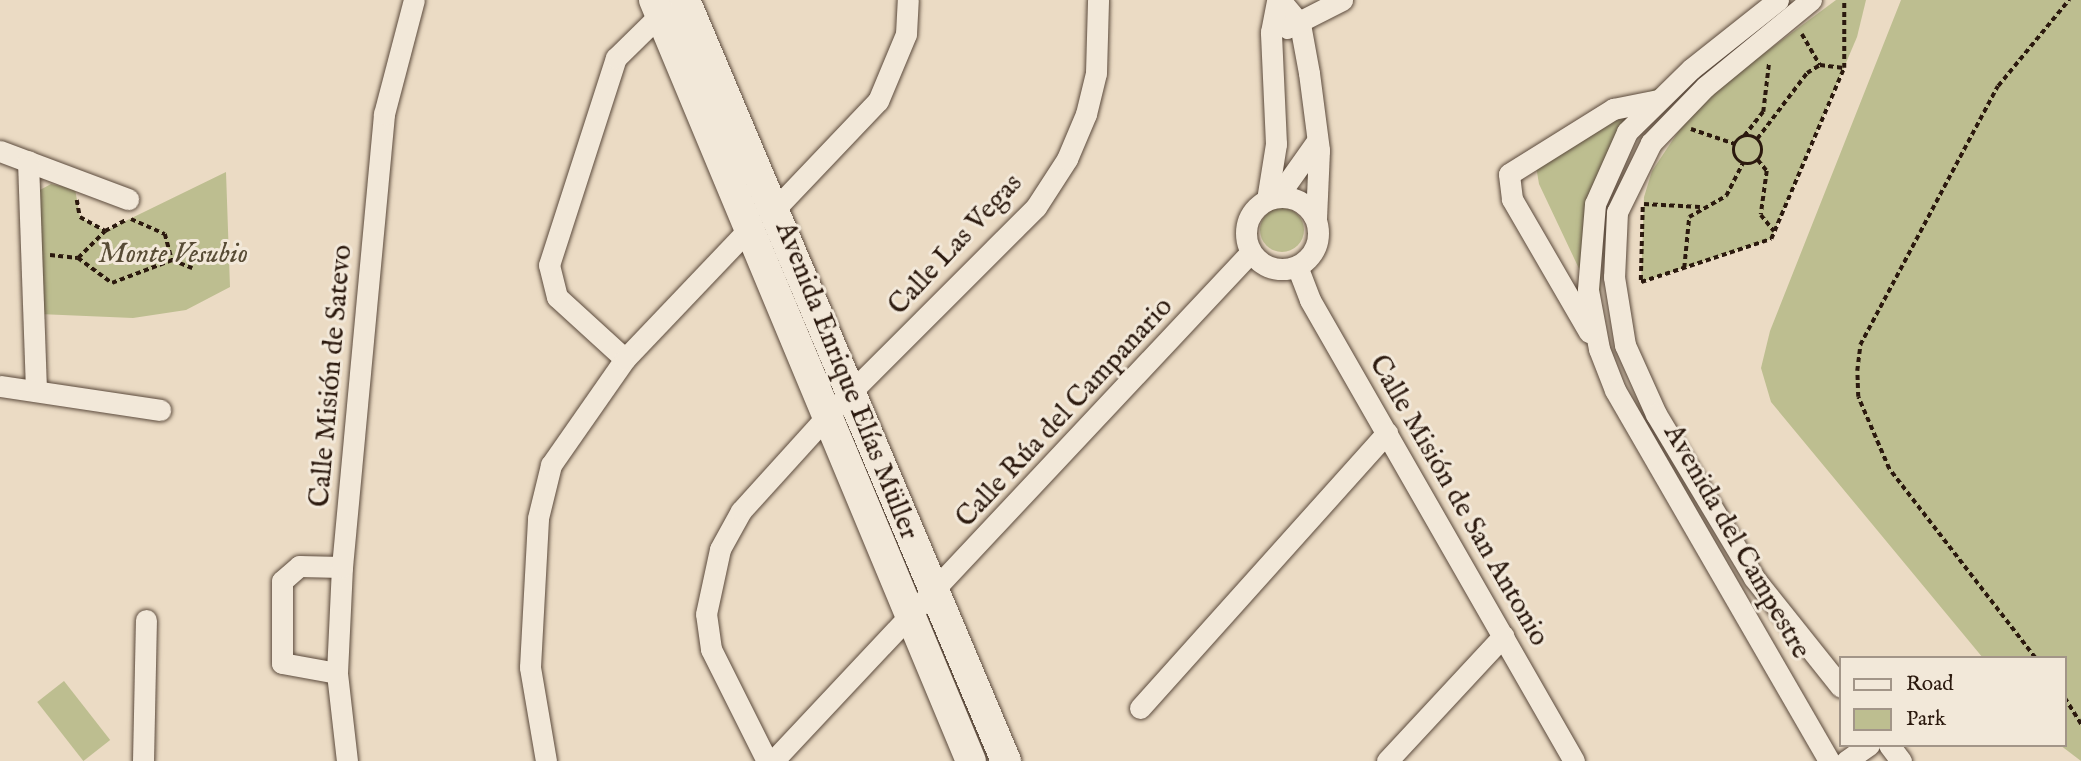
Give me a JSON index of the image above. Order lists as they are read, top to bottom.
{
  "streets": {
    "main road": ["Avenida Enrique Elías Müller"],
    "street": [
      "Calle Las Vegas",
      "Calle Misión de Satevo",
      "Calle Rúa del Campanario",
      "Calle Misión de San Antonio",
      "Avenida del Campestre"
    ]
  },
  "crossings": [
    ["Calle Las Vegas", "Avenida Enrique Elías Müller"],
    ["Calle Las Vegas", "Calle Rúa del Campanario"],
    ["Avenida Enrique Elías Müller", "Calle Rúa del Campanario"],
    ["Calle Rúa del Campanario", "Calle Misión de San Antonio"]
  ],
  "parks": ["Monte Vesubio"],
  "legend": ["Road", "Park"]
}
